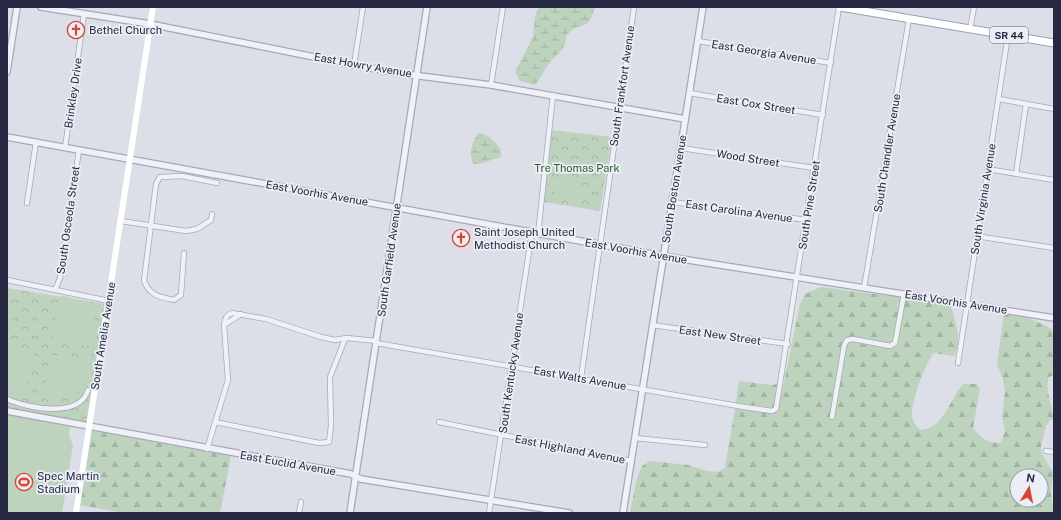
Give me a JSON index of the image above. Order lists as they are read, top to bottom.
{
  "streets": {
    "main road": ["SR 44", "South Amelia Avenue"],
    "street": [
      "East Georgia Avenue",
      "East Howry Avenue",
      "South Frankfort Avenue",
      "Brinkley Drive",
      "East Cox Street",
      "South Chandler Avenue",
      "Wood Street",
      "South Boston Avenue",
      "East Voorhis Avenue",
      "South Virginia Avenue",
      "South Pine Street",
      "East Carolina Avenue",
      "South Osceola Street",
      "South Garfield Avenue",
      "East New Street",
      "South Kentucky Avenue",
      "East Walts Avenue",
      "East Highland Avenue",
      "East Euclid Avenue"
    ]
  },
  "crossings": [
    ["SR 44", "South Chandler Avenue"],
    ["SR 44", "South Virginia Avenue"],
    ["SR 44", "South Pine Street"],
    ["East Georgia Avenue", "South Boston Avenue"],
    ["East Georgia Avenue", "South Pine Street"],
    ["East Howry Avenue", "South Frankfort Avenue"],
    ["East Howry Avenue", "Brinkley Drive"],
    ["East Howry Avenue", "South Boston Avenue"],
    ["East Howry Avenue", "South Garfield Avenue"],
    ["East Howry Avenue", "South Amelia Avenue"],
    ["East Howry Avenue", "South Kentucky Avenue"],
    ["South Frankfort Avenue", "East Voorhis Avenue"],
    ["South Frankfort Avenue", "East Walts Avenue"],
    ["Brinkley Drive", "East Voorhis Avenue"],
    ["East Cox Street", "South Boston Avenue"],
    ["East Cox Street", "South Pine Street"],
    ["South Chandler Avenue", "East Voorhis Avenue"],
    ["Wood Street", "South Boston Avenue"],
    ["Wood Street", "South Pine Street"],
    ["South Boston Avenue", "East Voorhis Avenue"],
    ["South Boston Avenue", "East Carolina Avenue"],
    ["South Boston Avenue", "East New Street"],
    ["South Boston Avenue", "East Walts Avenue"],
    ["South Boston Avenue", "East Highland Avenue"],
    ["East Voorhis Avenue", "South Virginia Avenue"],
    ["East Voorhis Avenue", "South Pine Street"],
    ["East Voorhis Avenue", "South Osceola Street"],
    ["East Voorhis Avenue", "South Garfield Avenue"],
    ["East Voorhis Avenue", "South Amelia Avenue"],
    ["East Voorhis Avenue", "South Kentucky Avenue"],
    ["South Pine Street", "East Carolina Avenue"],
    ["South Pine Street", "East New Street"],
    ["South Pine Street", "East Walts Avenue"],
    ["South Garfield Avenue", "East Walts Avenue"],
    ["South Garfield Avenue", "East Euclid Avenue"],
    ["South Amelia Avenue", "East Euclid Avenue"],
    ["South Kentucky Avenue", "East Walts Avenue"],
    ["South Kentucky Avenue", "East Highland Avenue"],
    ["South Kentucky Avenue", "East Euclid Avenue"]
  ],
  "parks": ["Tre Thomas Park"],
  "places": {
    "church": ["Bethel Church", "Saint Joseph United Methodist Church"],
    "sports": ["Spec Martin Stadium"]
  },
  "north": "top"
}
